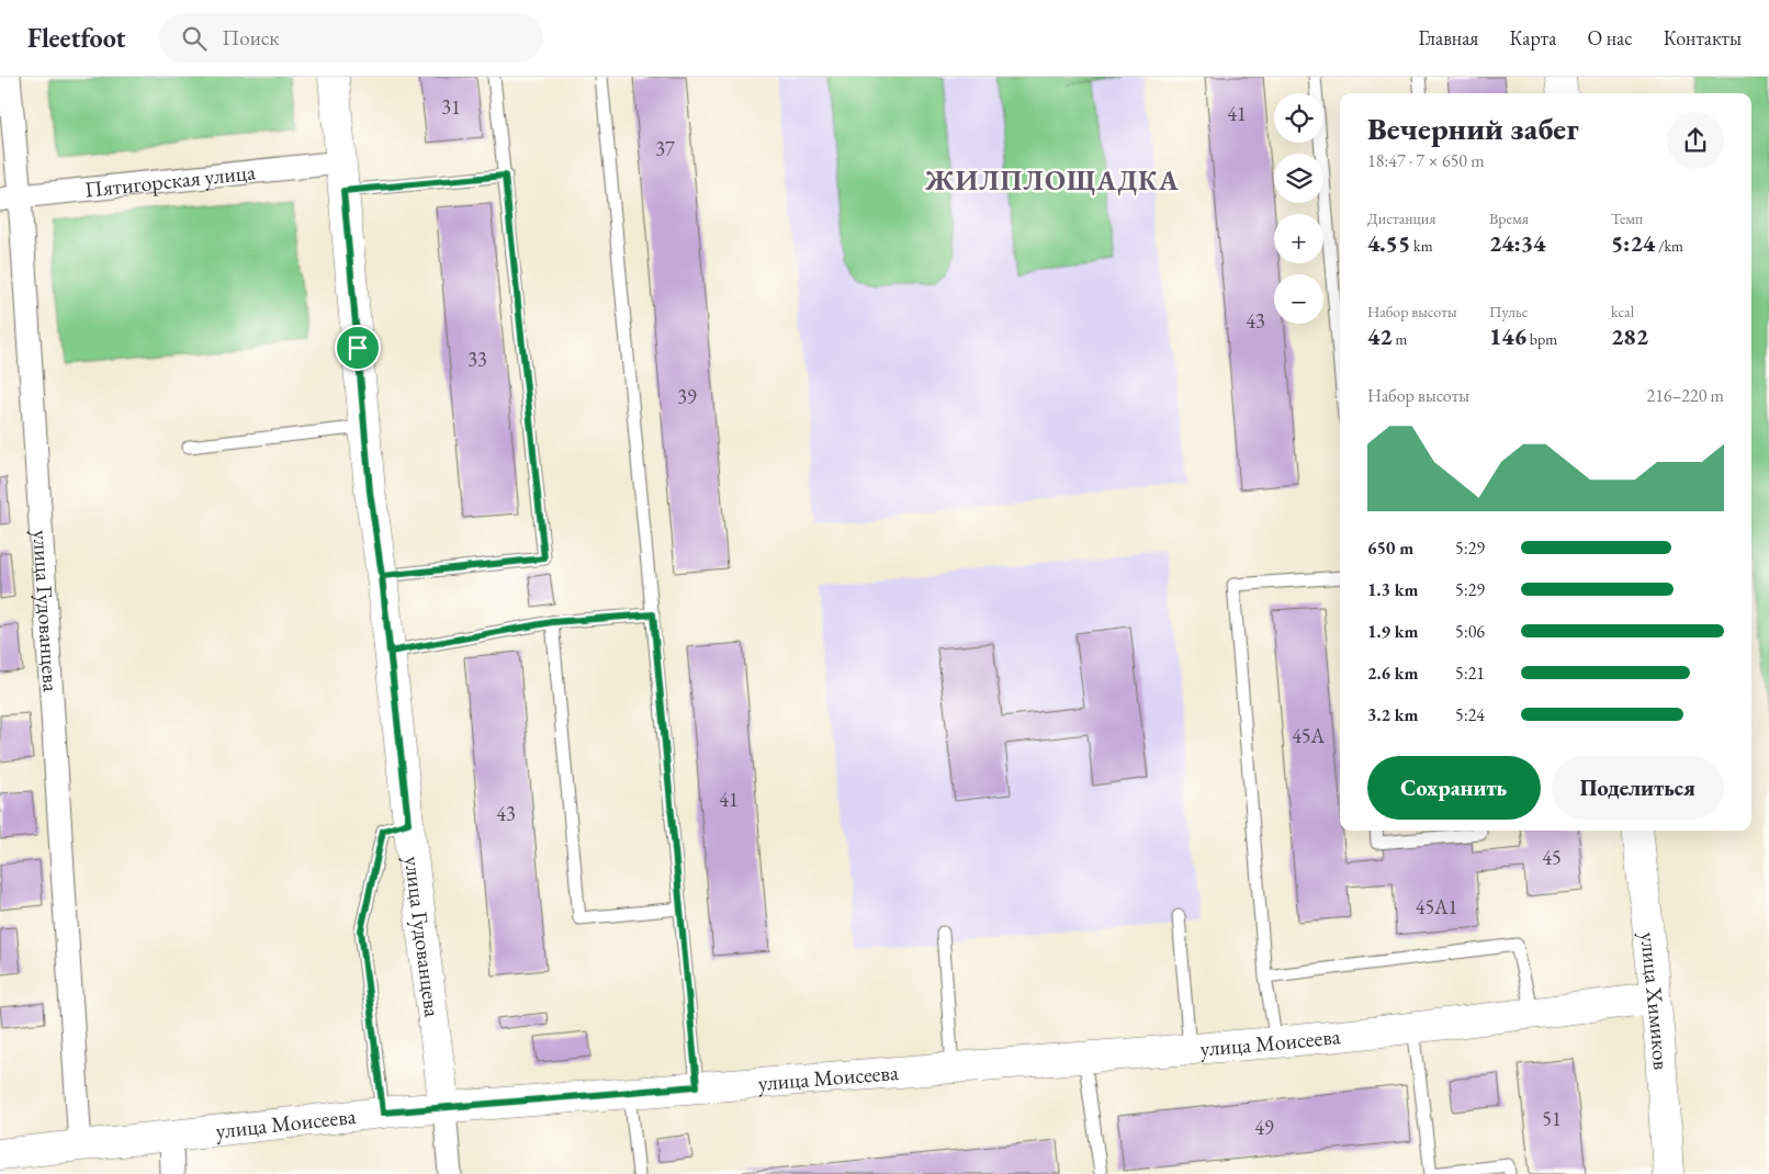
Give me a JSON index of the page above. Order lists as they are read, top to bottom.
{
  "streets": {
    "street": [
      "Пятигорская улица",
      "улица Гудованцева",
      "улица Химиков",
      "улица Моисеева"
    ]
  },
  "crossings": [
    ["Пятигорская улица", "улица Гудованцева"],
    ["улица Гудованцева", "улица Моисеева"],
    ["улица Химиков", "улица Моисеева"]
  ],
  "districts": ["ЖИЛПЛОЩАДКА"],
  "house_numbers": [
    "31",
    "41",
    "37",
    "43",
    "33",
    "39",
    "45А",
    "41",
    "43",
    "45",
    "45А1",
    "51",
    "49"
  ],
  "page": {
    "header": "Fleetfoot",
    "search": "Поиск",
    "nav": [
      "Главная",
      "Карта",
      "О нас",
      "Контакты"
    ],
    "map_buttons": ["+", "−"],
    "heading": ["Вечерний забег", "18:47 · 7 × 650 m"],
    "stats": [
      ["Дистанция", "4.55 km"],
      ["Время", "24:34"],
      ["Темп", "5:24 /km"],
      ["Набор высоты", "42 m"],
      ["Пульс", "146 bpm"],
      ["kcal", "282"]
    ],
    "chart": ["Набор высоты", "216–220 m"],
    "list": [
      {
        "name": "650 m",
        "note": "5:29"
      },
      {
        "name": "1.3 km",
        "note": "5:29"
      },
      {
        "name": "1.9 km",
        "note": "5:06"
      },
      {
        "name": "2.6 km",
        "note": "5:21"
      },
      {
        "name": "3.2 km",
        "note": "5:24"
      }
    ],
    "buttons": ["Сохранить", "Поделиться"]
  }
}
